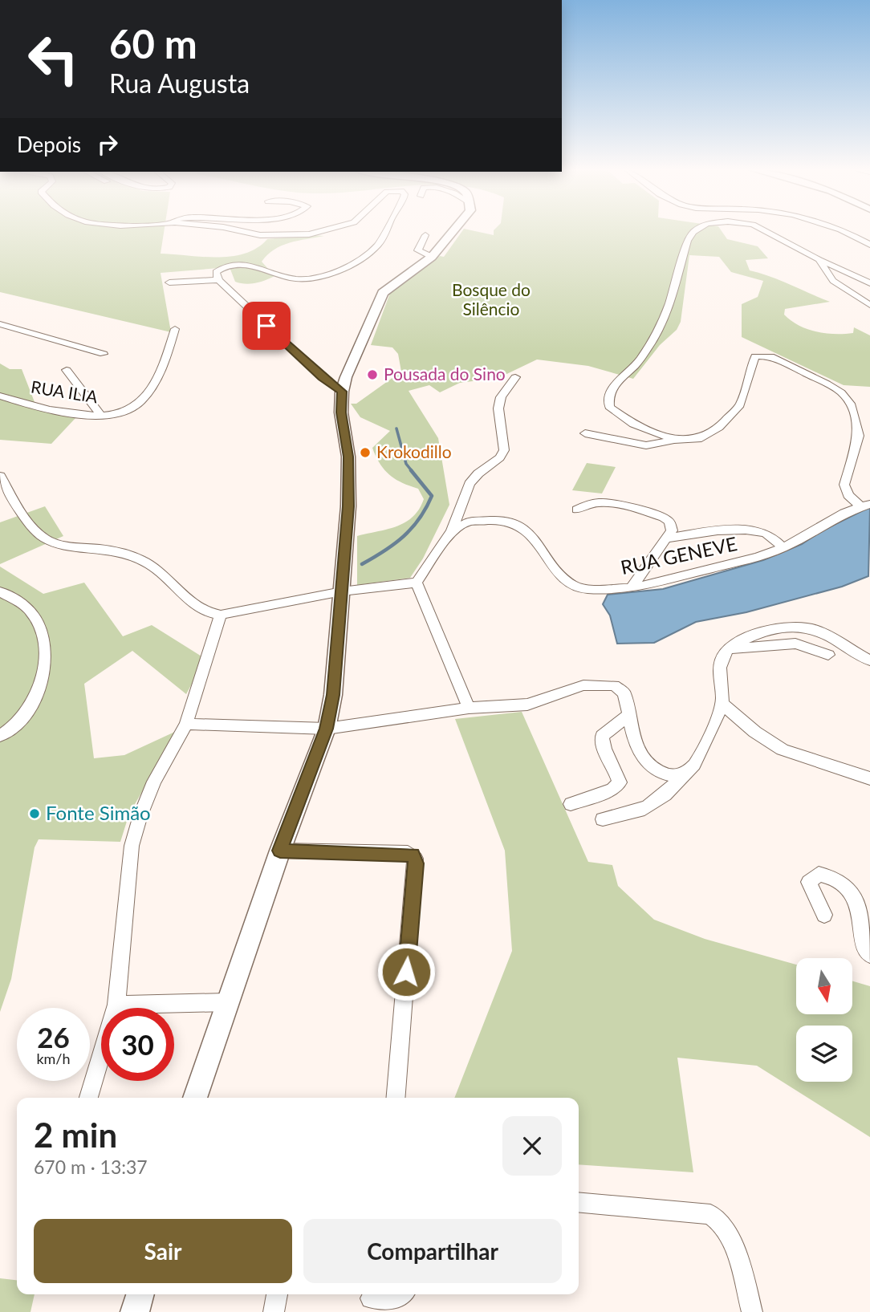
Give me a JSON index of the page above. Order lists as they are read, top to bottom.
{
  "streets": {
    "street": ["RUA ILIA", "RUA GENEVE"]
  },
  "parks": ["Bosque do Silêncio"],
  "places": ["Pousada do Sino", "Krokodillo", "Fonte Simão"],
  "north": "bottom",
  "page": {
    "turn": ["60 m", "Rua Augusta"],
    "then": "Depois",
    "speed": "26 km/h",
    "limit": "30",
    "heading": ["2 min", "670 m · 13:37"],
    "buttons": ["Sair", "Compartilhar"]
  }
}
